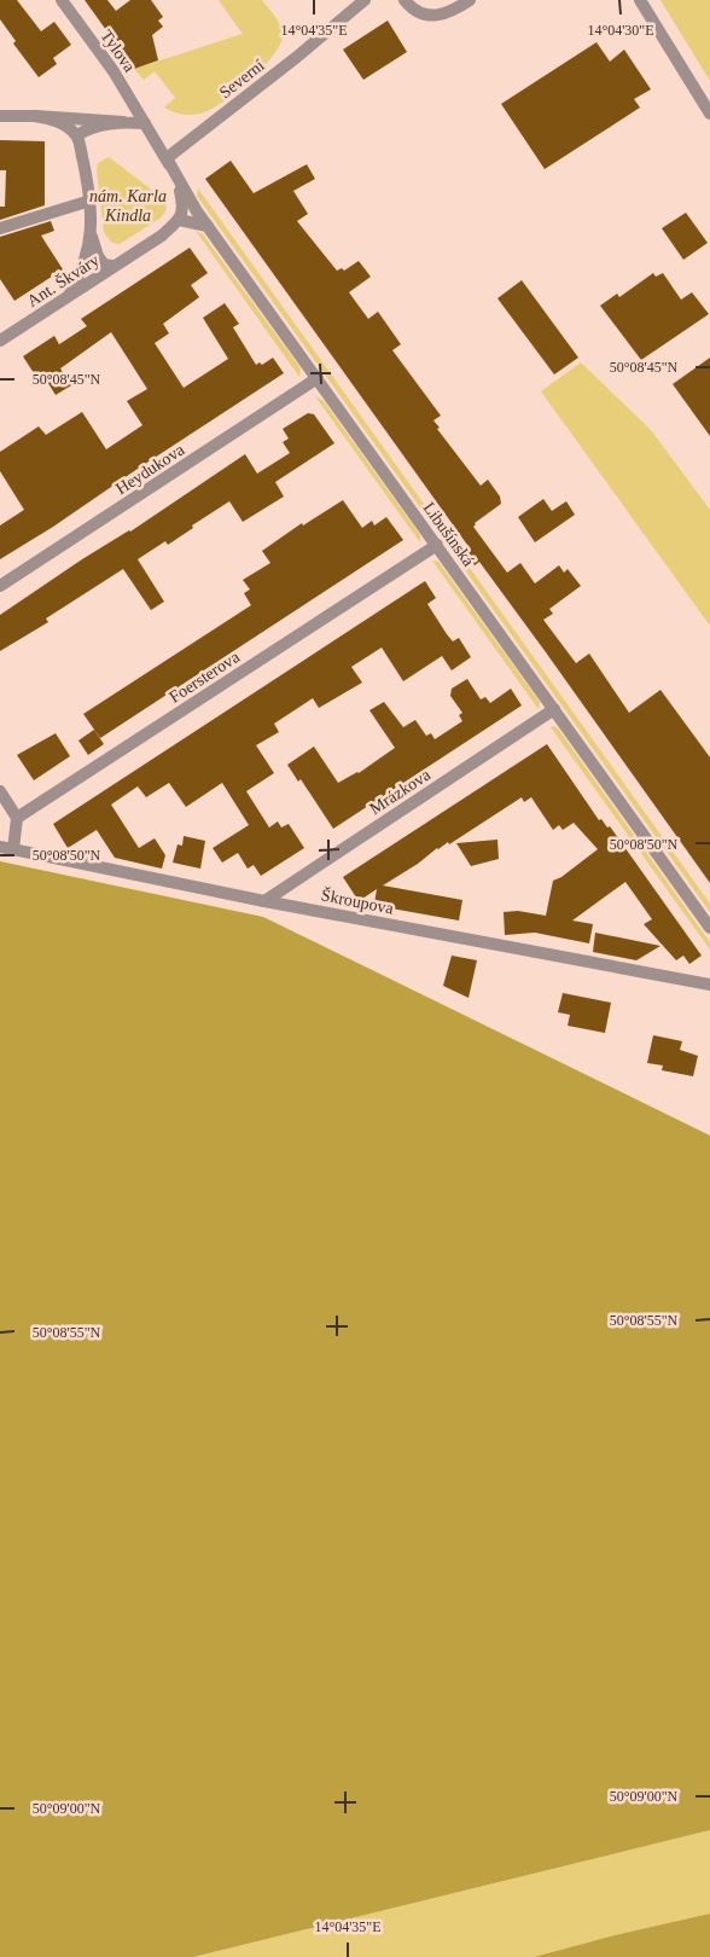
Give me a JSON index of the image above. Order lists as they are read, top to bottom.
{
  "streets": {
    "street": [
      "Tylova",
      "Severní",
      "Ant. Škváry",
      "Heydukova",
      "Libušínská",
      "Foersterova",
      "Mrázkova",
      "Škroupova"
    ]
  },
  "crossings": [
    ["Severní", "Libušínská"],
    ["Heydukova", "Libušínská"],
    ["Libušínská", "Foersterova"],
    ["Libušínská", "Mrázkova"],
    ["Mrázkova", "Škroupova"]
  ],
  "parks": ["nám. Karla Kindla"],
  "coordinates": [
    "14°04'35\"E",
    "14°04'30\"E",
    "50°08'45\"N",
    "50°08'50\"N",
    "50°08'55\"N",
    "50°09'00\"N"
  ]
}
